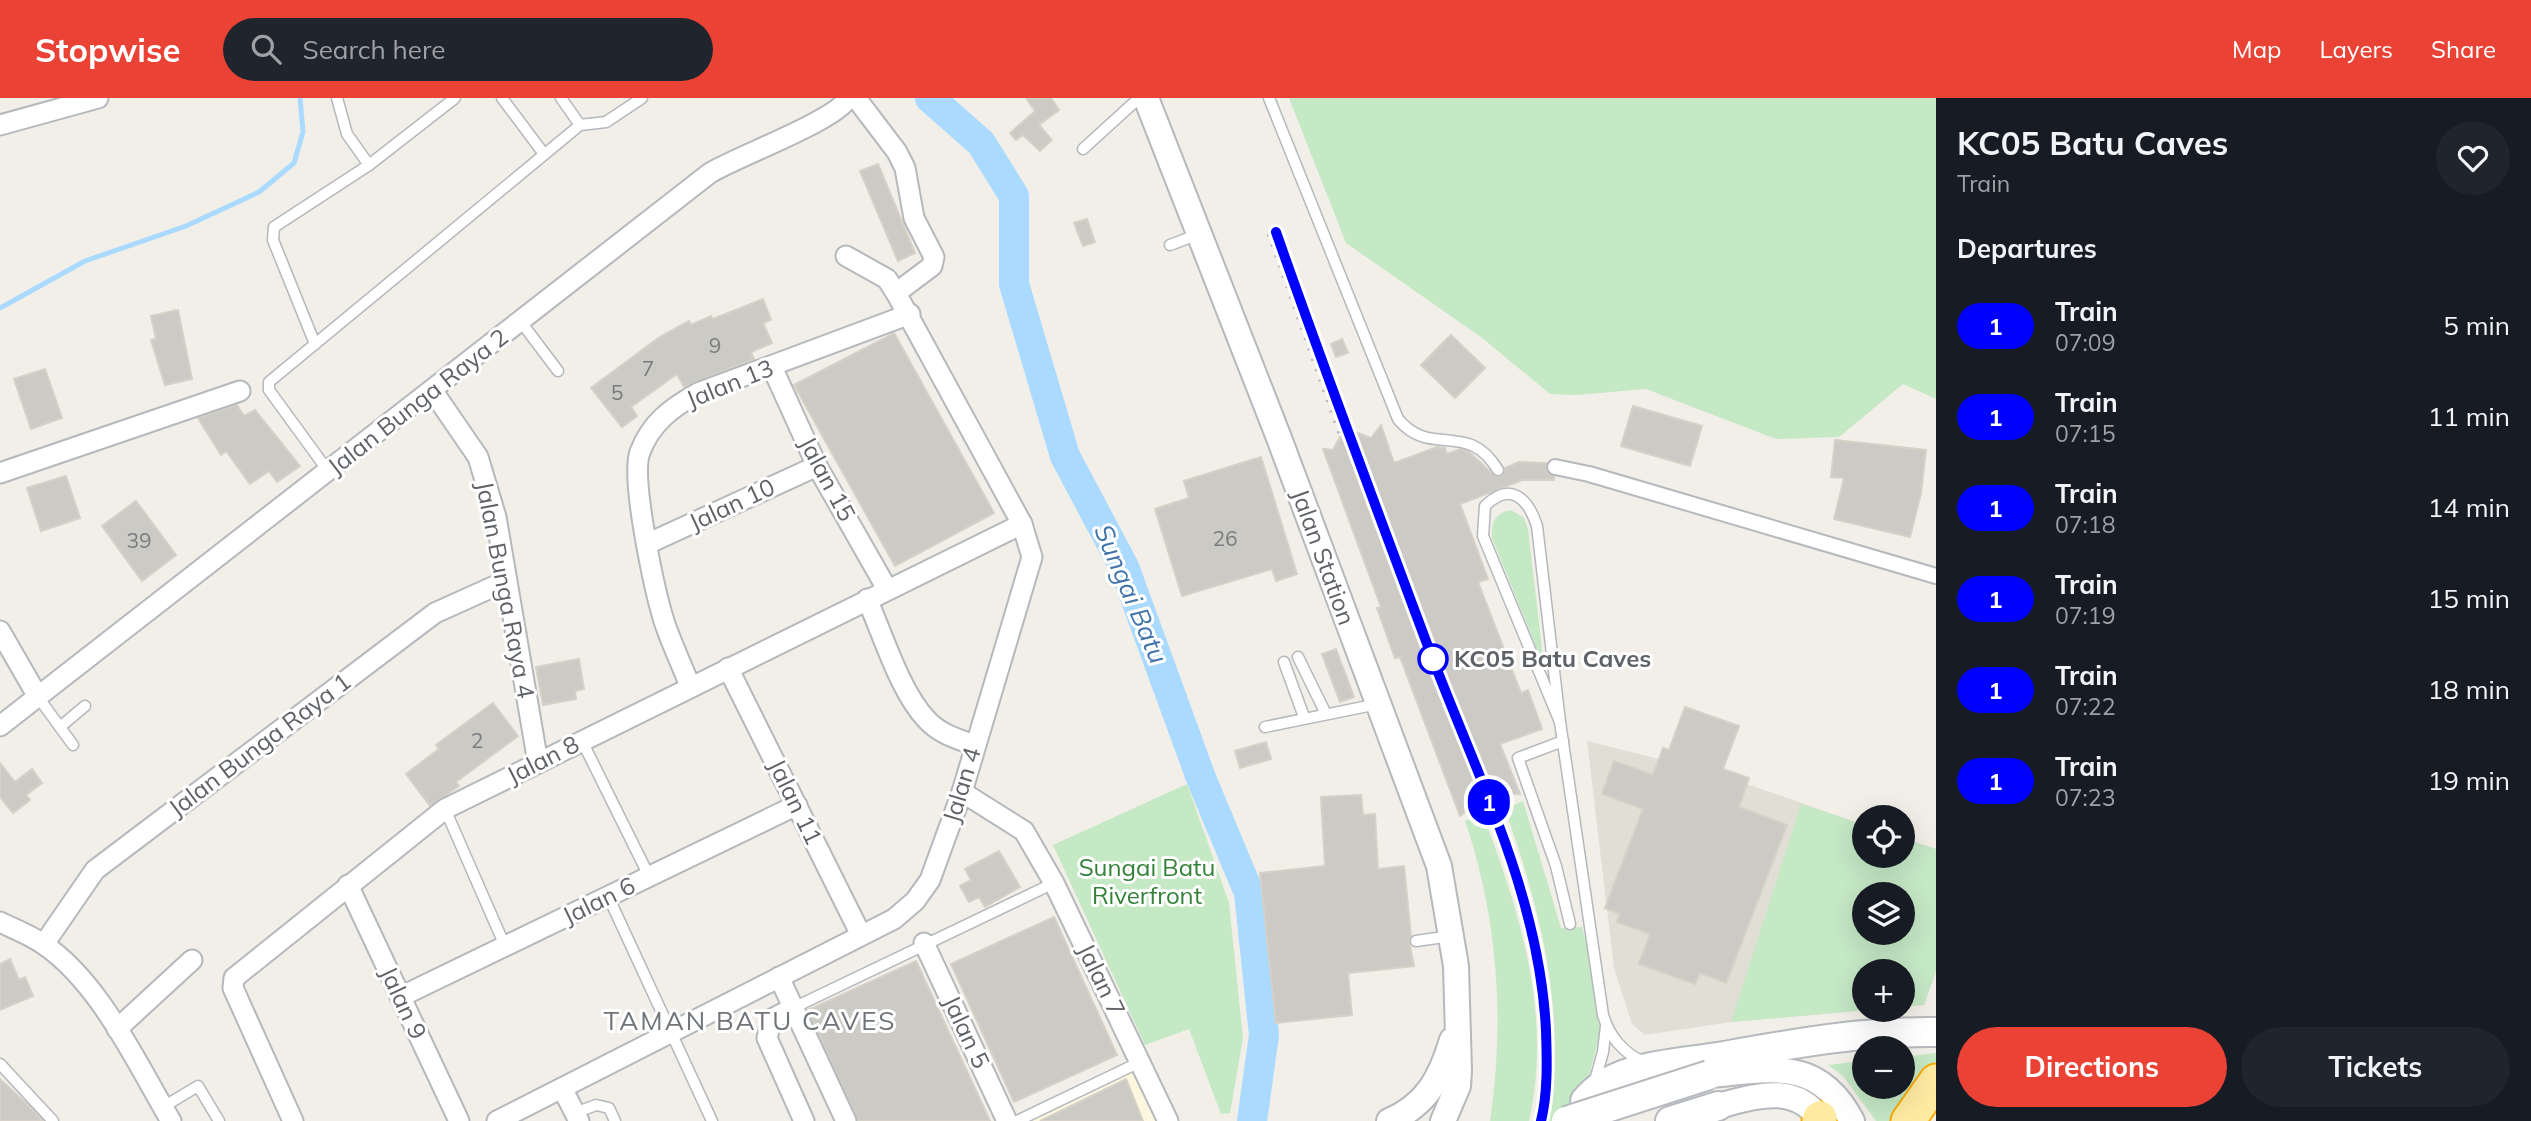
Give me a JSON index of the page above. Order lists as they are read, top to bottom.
{
  "streets": {
    "street": [
      "Jalan 13",
      "Jalan Bunga Raya 2",
      "Jalan 15",
      "Jalan 10",
      "Jalan Station",
      "Jalan Bunga Raya 4",
      "Jalan Bunga Raya 1",
      "Jalan 8",
      "Jalan 4",
      "Jalan 11",
      "Jalan 6",
      "Jalan 7",
      "Jalan 9",
      "Jalan 5"
    ]
  },
  "crossings": [
    ["Jalan 13", "Jalan 15"],
    ["Jalan 13", "Jalan 10"],
    ["Jalan 13", "Jalan 8"],
    ["Jalan 13", "Jalan 4"],
    ["Jalan Bunga Raya 2", "Jalan Bunga Raya 4"],
    ["Jalan 15", "Jalan 10"],
    ["Jalan 15", "Jalan 8"],
    ["Jalan Bunga Raya 4", "Jalan Bunga Raya 1"],
    ["Jalan Bunga Raya 4", "Jalan 8"],
    ["Jalan 8", "Jalan 4"],
    ["Jalan 8", "Jalan 11"],
    ["Jalan 8", "Jalan 9"],
    ["Jalan 4", "Jalan 11"],
    ["Jalan 4", "Jalan 7"],
    ["Jalan 11", "Jalan 6"],
    ["Jalan 6", "Jalan 9"]
  ],
  "districts": ["TAMAN BATU CAVES"],
  "water": ["Sungai Batu"],
  "parks": ["Sungai Batu Riverfront"],
  "places": ["KC05 Batu Caves"],
  "house_numbers": [
    "9",
    "7",
    "5",
    "26",
    "39",
    "2"
  ],
  "page": {
    "header": "Stopwise",
    "search": "Search here",
    "nav": ["Map", "Layers", "Share"],
    "on_map": "1",
    "heading": [
      ["KC05 Batu Caves", "Train"],
      "Departures"
    ],
    "list": [
      {
        "mark": "1",
        "name": "Train",
        "note": "07:09",
        "value": "5 min"
      },
      {
        "mark": "1",
        "name": "Train",
        "note": "07:15",
        "value": "11 min"
      },
      {
        "mark": "1",
        "name": "Train",
        "note": "07:18",
        "value": "14 min"
      },
      {
        "mark": "1",
        "name": "Train",
        "note": "07:19",
        "value": "15 min"
      },
      {
        "mark": "1",
        "name": "Train",
        "note": "07:22",
        "value": "18 min"
      },
      {
        "mark": "1",
        "name": "Train",
        "note": "07:23",
        "value": "19 min"
      }
    ],
    "map_buttons": ["+", "−"],
    "buttons": ["Directions", "Tickets"]
  }
}
